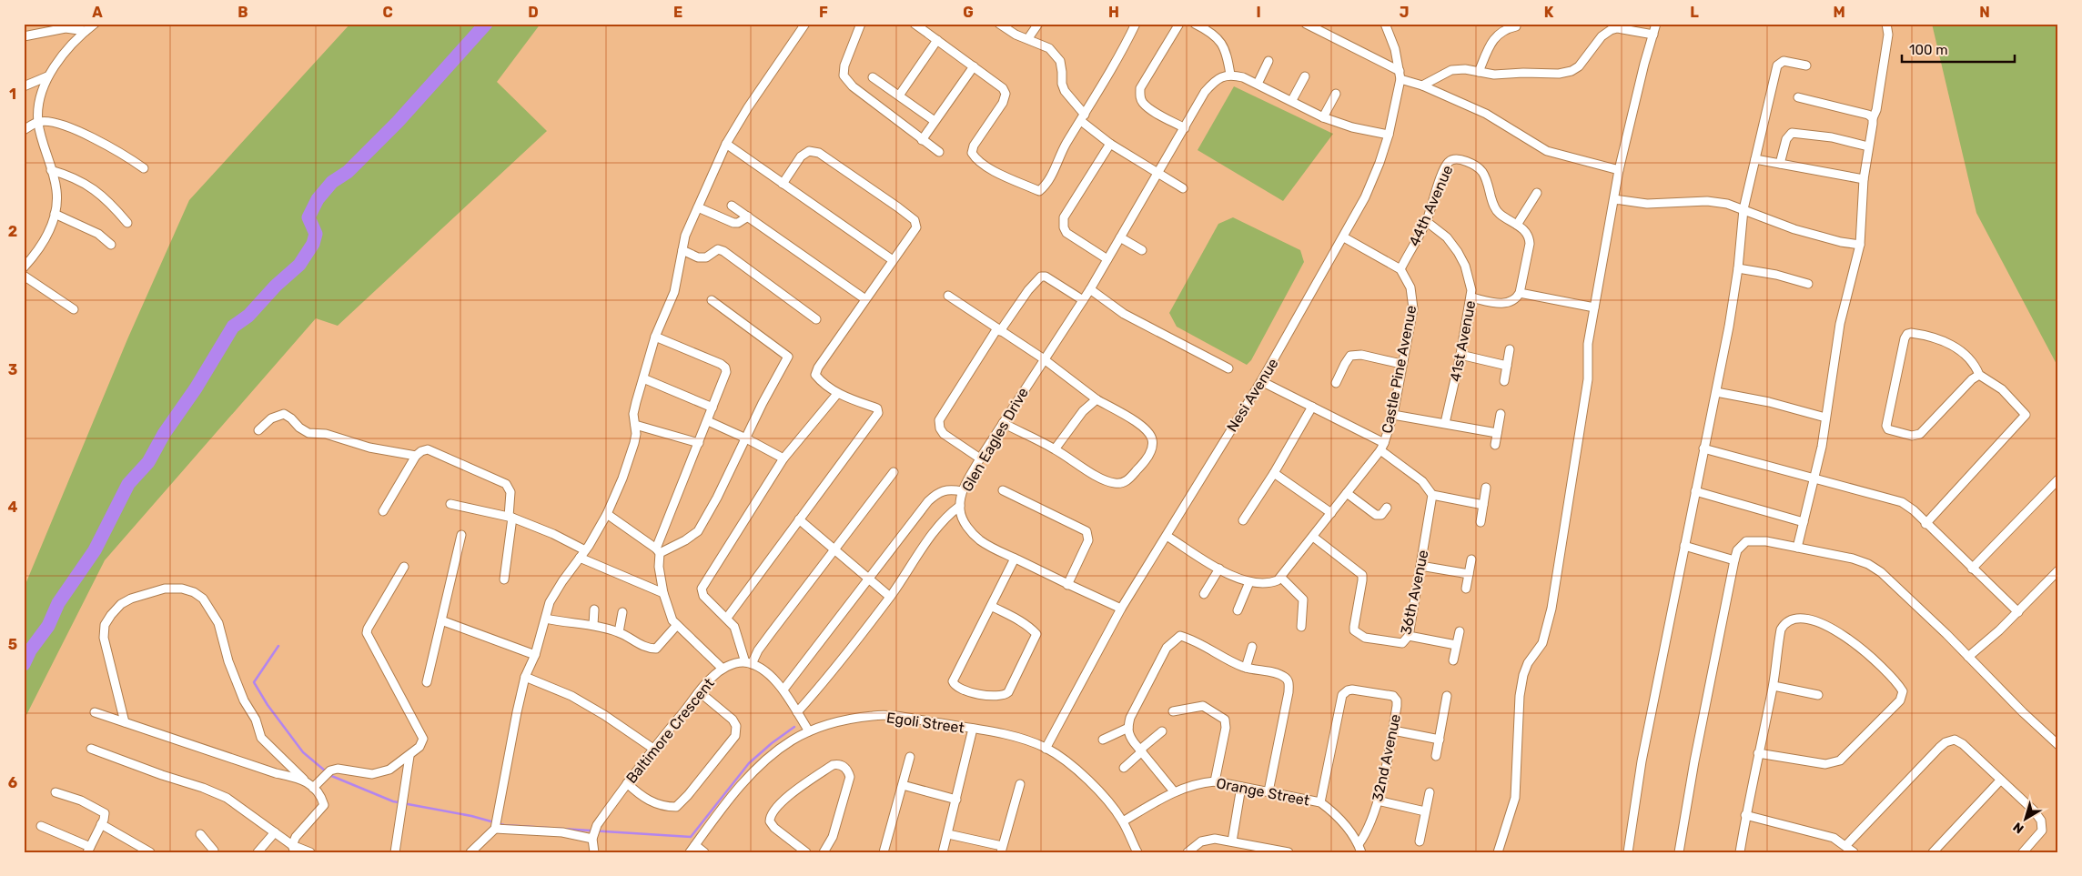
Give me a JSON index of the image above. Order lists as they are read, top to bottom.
{
  "streets": {
    "street": [
      "44th Avenue",
      "41st Avenue",
      "Castle Pine Avenue",
      "Nesi Avenue",
      "Glen Eagles Drive",
      "36th Avenue",
      "Egoli Street",
      "Baltimore Crescent",
      "32nd Avenue",
      "Orange Street"
    ]
  },
  "crossings": [
    ["44th Avenue", "41st Avenue"],
    ["44th Avenue", "Castle Pine Avenue"],
    ["Castle Pine Avenue", "36th Avenue"],
    ["Nesi Avenue", "Glen Eagles Drive"],
    ["Nesi Avenue", "Egoli Street"],
    ["Egoli Street", "Orange Street"],
    ["32nd Avenue", "Orange Street"]
  ],
  "scale_bar": "100 m",
  "north": "bottom left",
  "grid": {
    "columns": [
      "A",
      "B",
      "C",
      "D",
      "E",
      "F",
      "G",
      "H",
      "I",
      "J",
      "K",
      "L",
      "M",
      "N"
    ],
    "rows": [
      "1",
      "2",
      "3",
      "4",
      "5",
      "6"
    ]
  }
}
